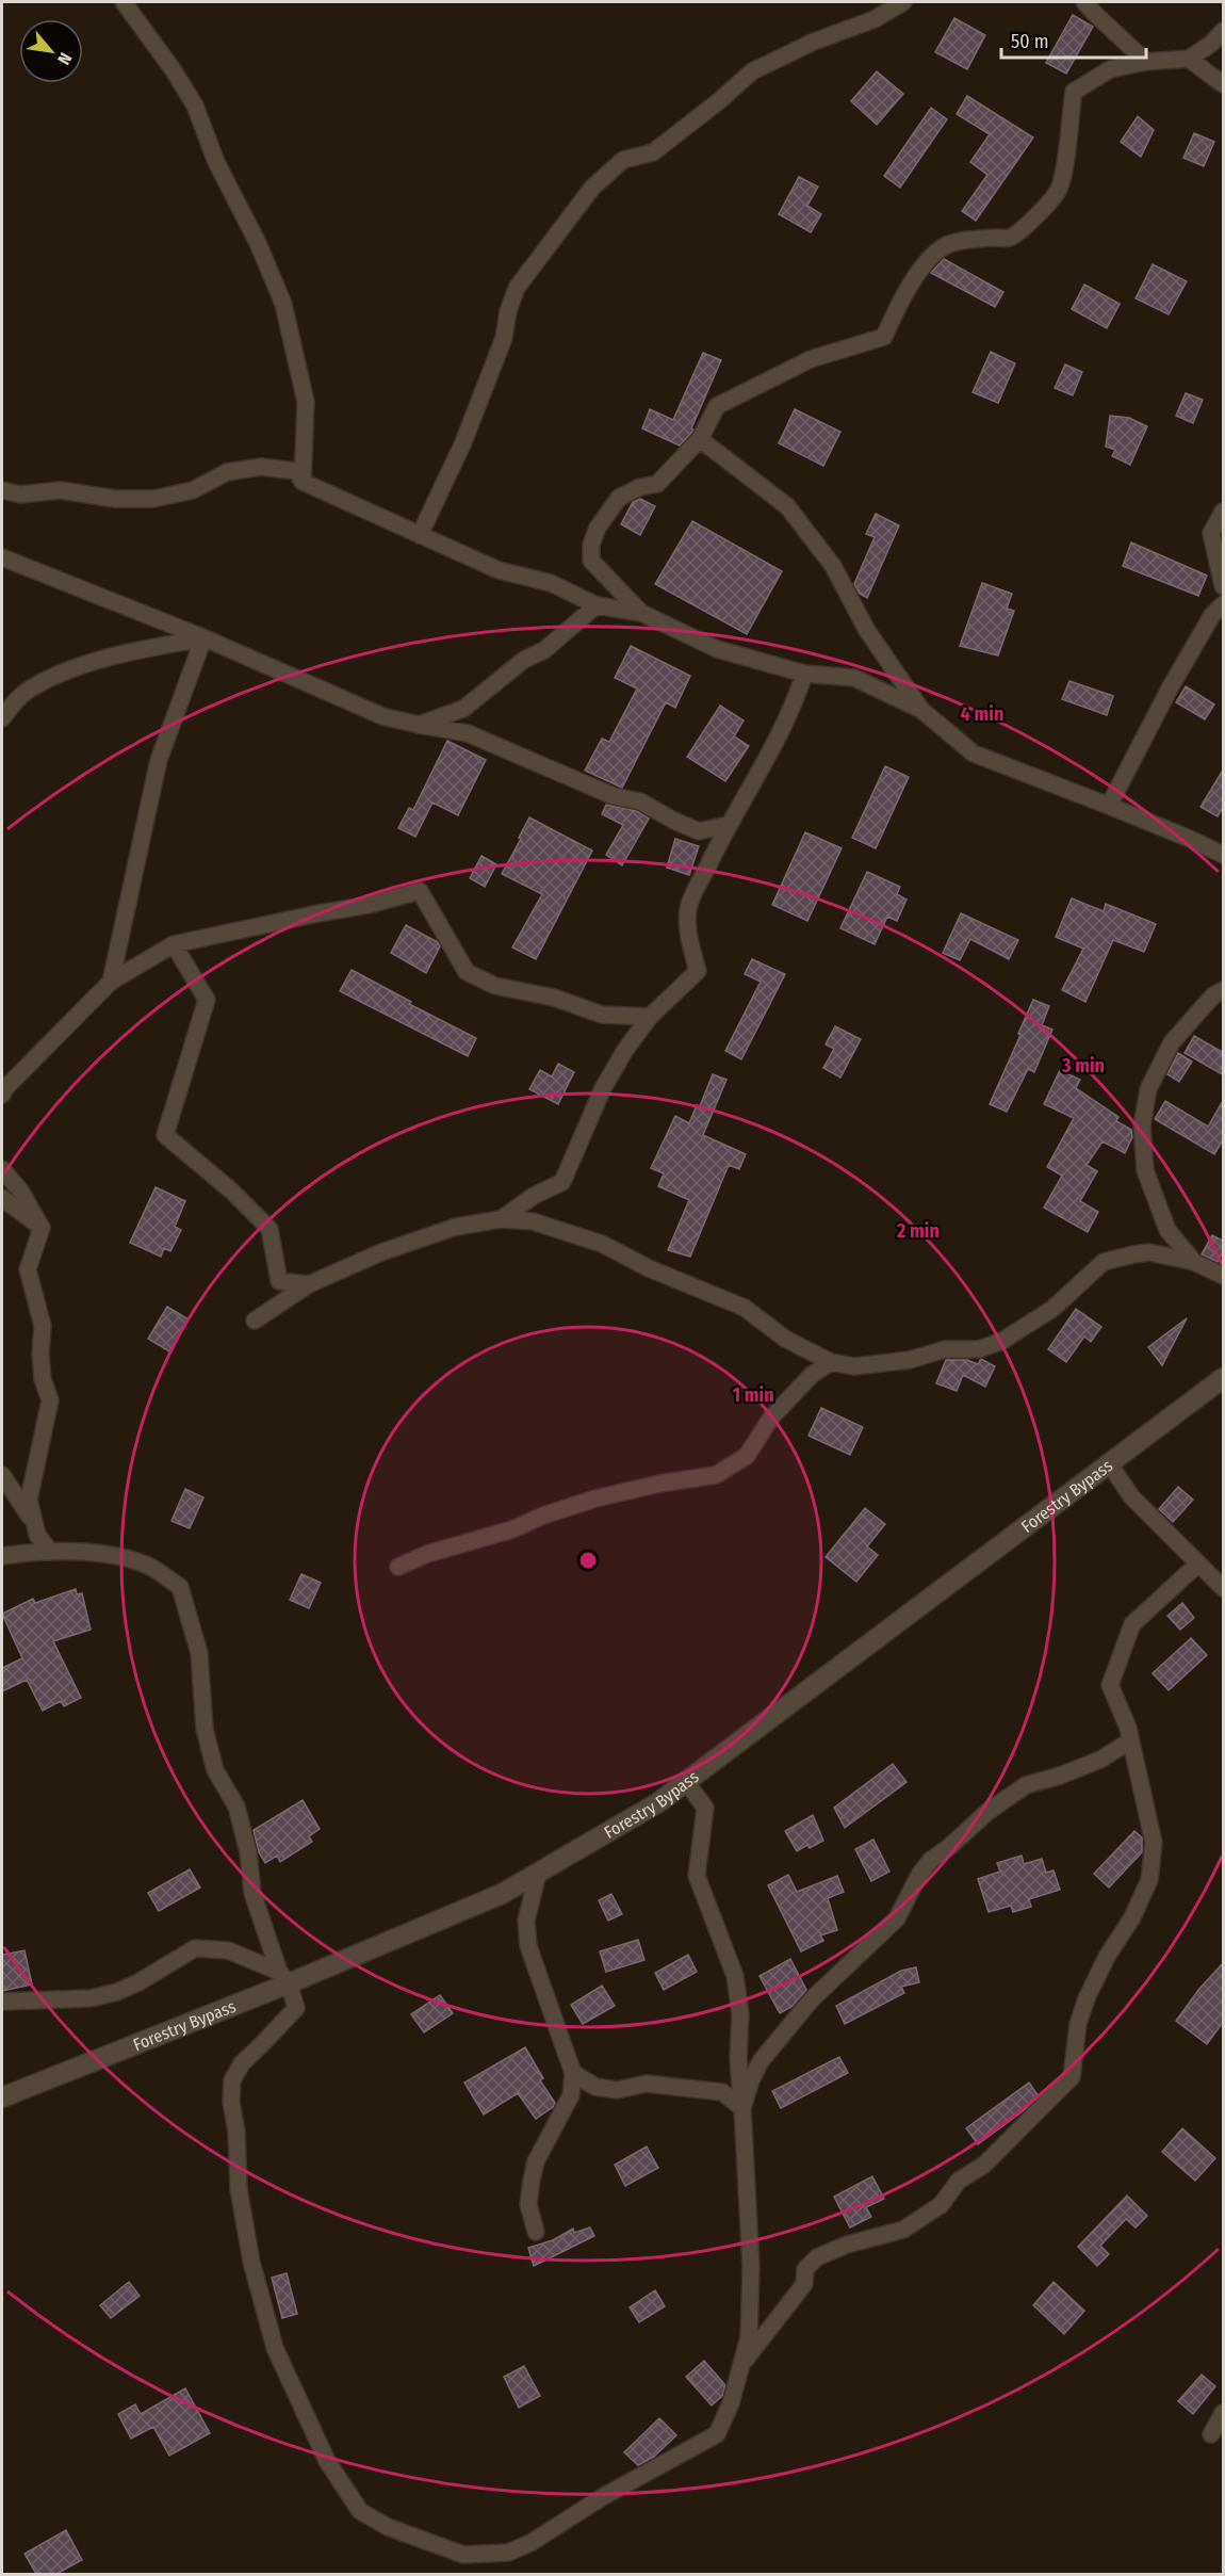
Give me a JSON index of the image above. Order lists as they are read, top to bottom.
{
  "streets": {
    "street": ["Forestry Bypass"]
  },
  "scale_bar": "50 m",
  "north": "bottom right",
  "rings": [
    "4 min",
    "3 min",
    "2 min",
    "1 min"
  ]
}
